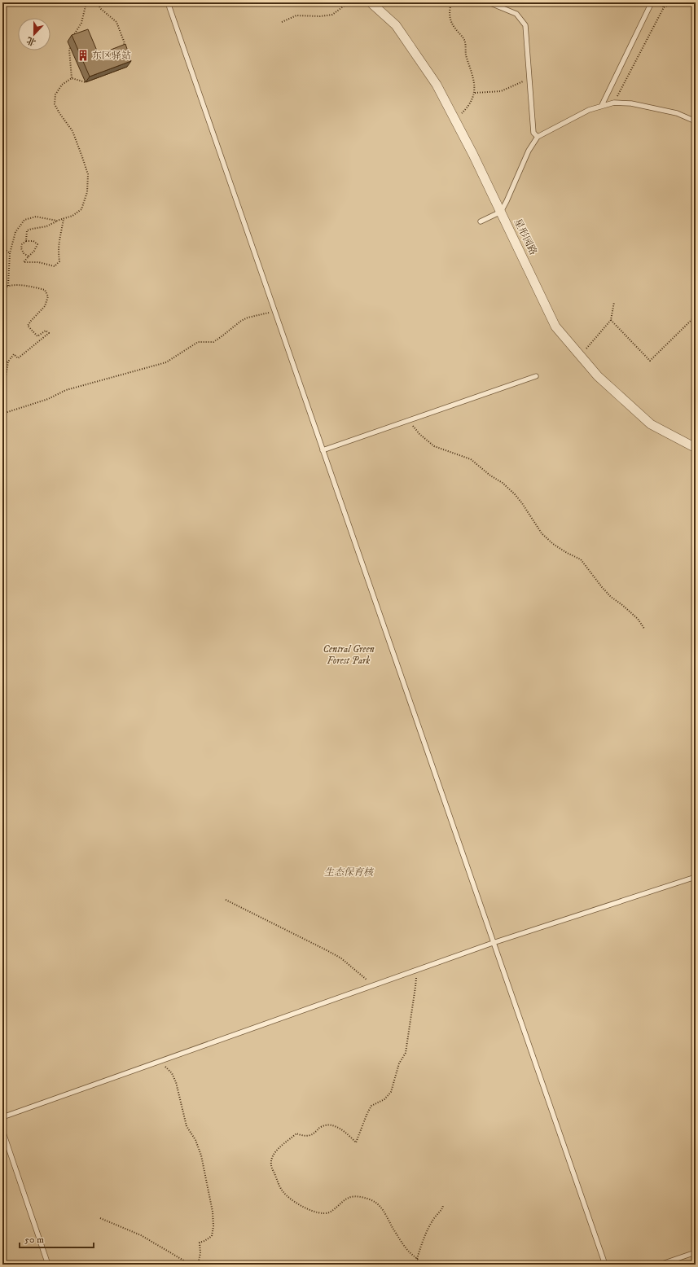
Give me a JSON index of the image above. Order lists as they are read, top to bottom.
{
  "streets": {
    "street": ["星形园路"]
  },
  "parks": ["Central Green Forest Park", "生态保育核"],
  "places": {
    "building": ["东区驿站"]
  },
  "scale_bar": "50 m",
  "north": "bottom"
}
